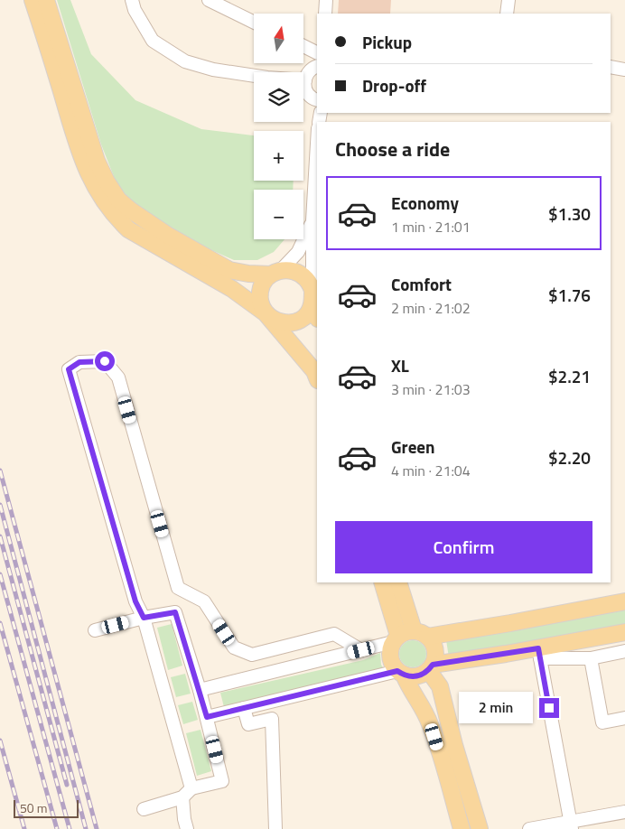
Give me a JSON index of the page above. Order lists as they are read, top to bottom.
{
  "scale_bar": "50 m",
  "north": "top",
  "page": {
    "map_buttons": ["+", "−"],
    "banner": ["Pickup", "Drop-off"],
    "heading": "Choose a ride",
    "list": [
      {
        "name": "Economy",
        "note": "1 min · 21:01",
        "value": "$1.30"
      },
      {
        "name": "Comfort",
        "note": "2 min · 21:02",
        "value": "$1.76"
      },
      {
        "name": "XL",
        "note": "3 min · 21:03",
        "value": "$2.21"
      },
      {
        "name": "Green",
        "note": "4 min · 21:04",
        "value": "$2.20"
      }
    ],
    "buttons": "Confirm",
    "bubble": "2 min",
    "scale": "50 m"
  }
}
